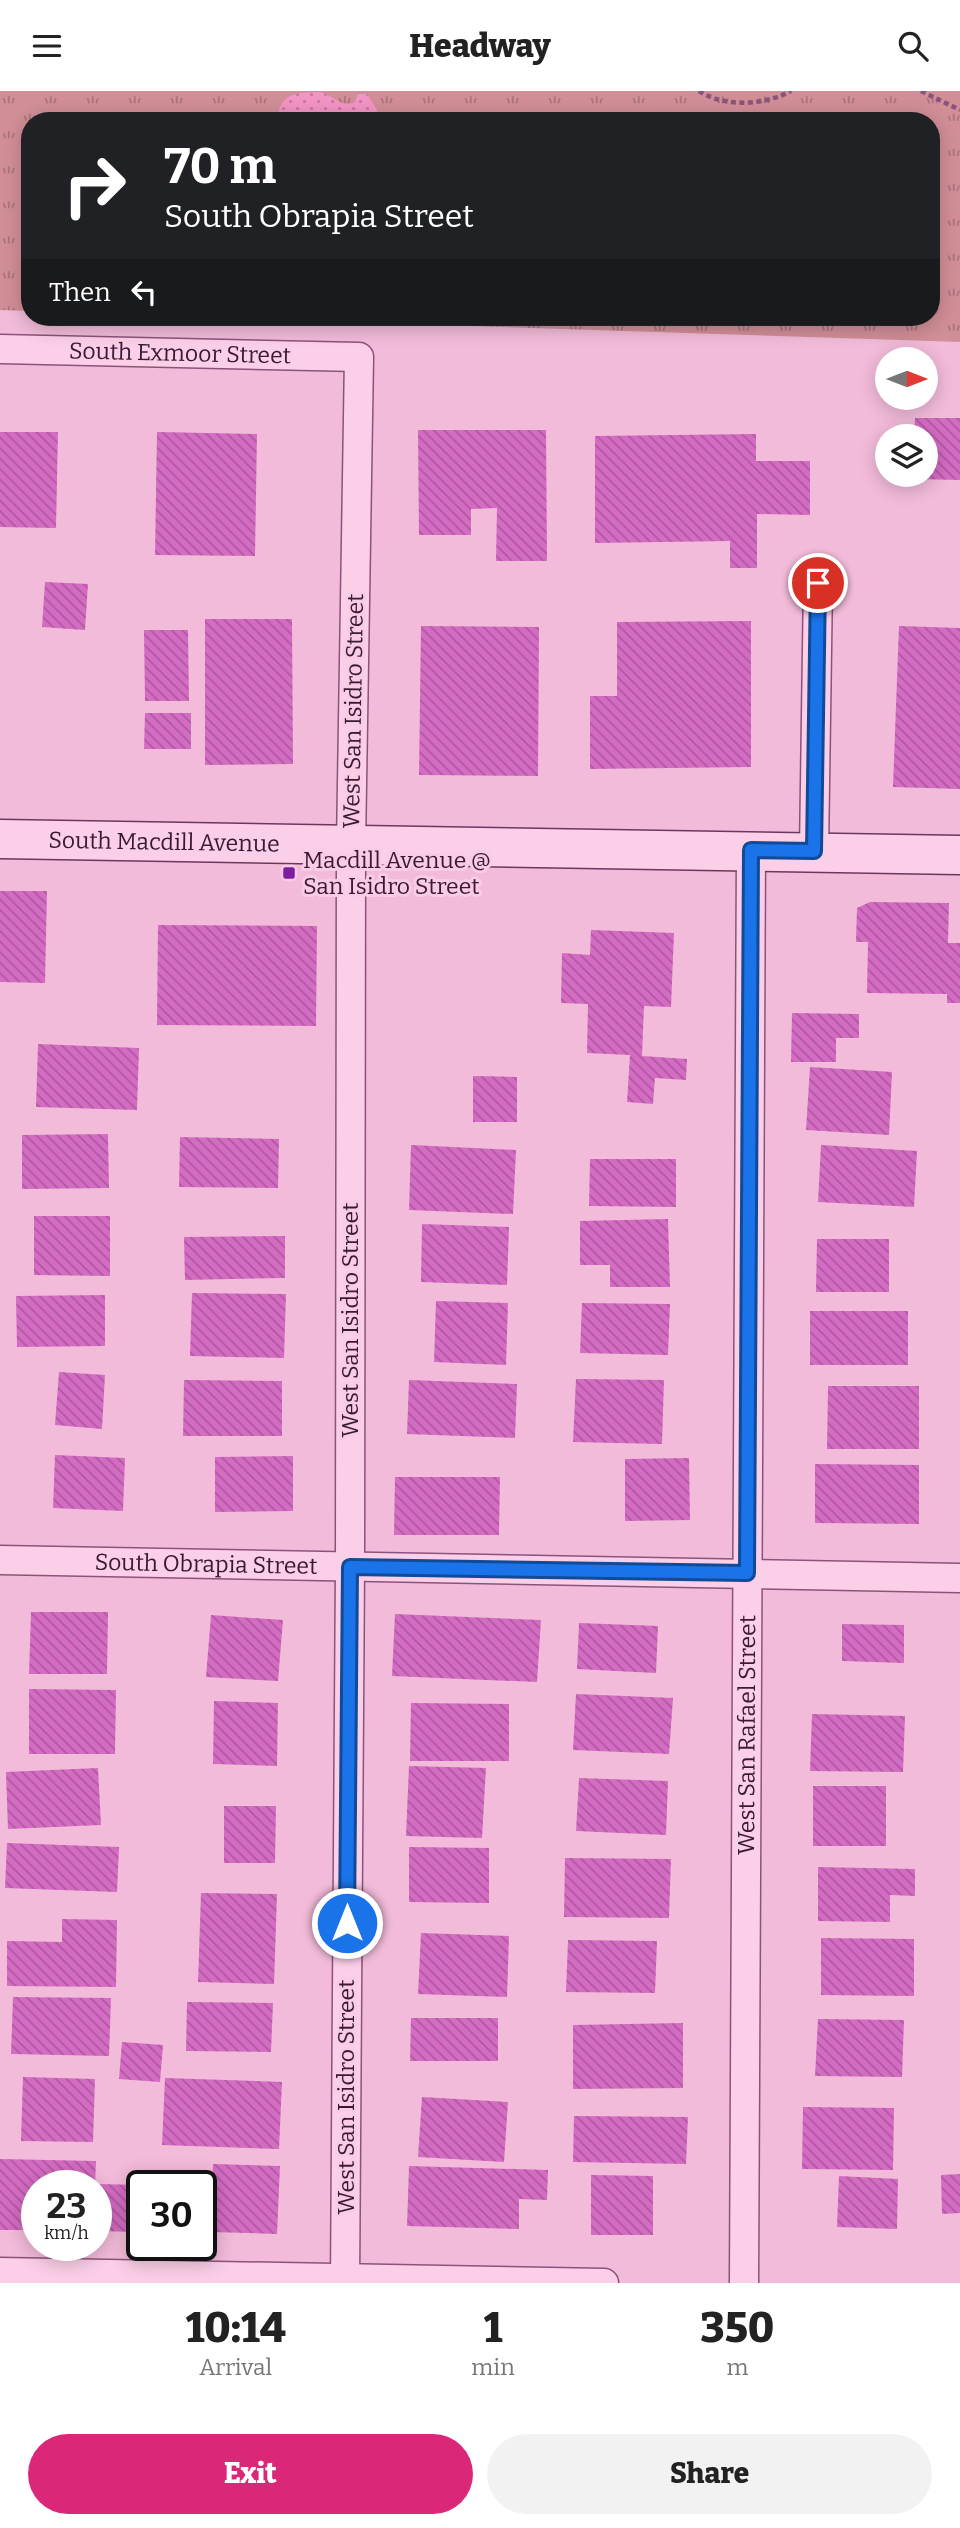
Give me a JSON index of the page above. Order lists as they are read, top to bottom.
{
  "streets": {
    "street": [
      "South Exmoor Street",
      "West San Isidro Street",
      "South Macdill Avenue",
      "South Obrapia Street",
      "West San Rafael Street"
    ]
  },
  "crossings": [
    ["South Exmoor Street", "West San Isidro Street"],
    ["West San Isidro Street", "South Macdill Avenue"],
    ["West San Isidro Street", "South Obrapia Street"],
    ["South Macdill Avenue", "West San Rafael Street"],
    ["South Obrapia Street", "West San Rafael Street"]
  ],
  "places": {
    "transit": ["Macdill Avenue @ San Isidro Street"]
  },
  "north": "right",
  "page": {
    "header": "Headway",
    "turn": ["70 m", "South Obrapia Street"],
    "then": "Then",
    "speed": "23 km/h",
    "limit": "30",
    "eta": [
      "10:14",
      "Arrival",
      "1",
      "min",
      "350",
      "m"
    ],
    "buttons": ["Exit", "Share"]
  }
}
